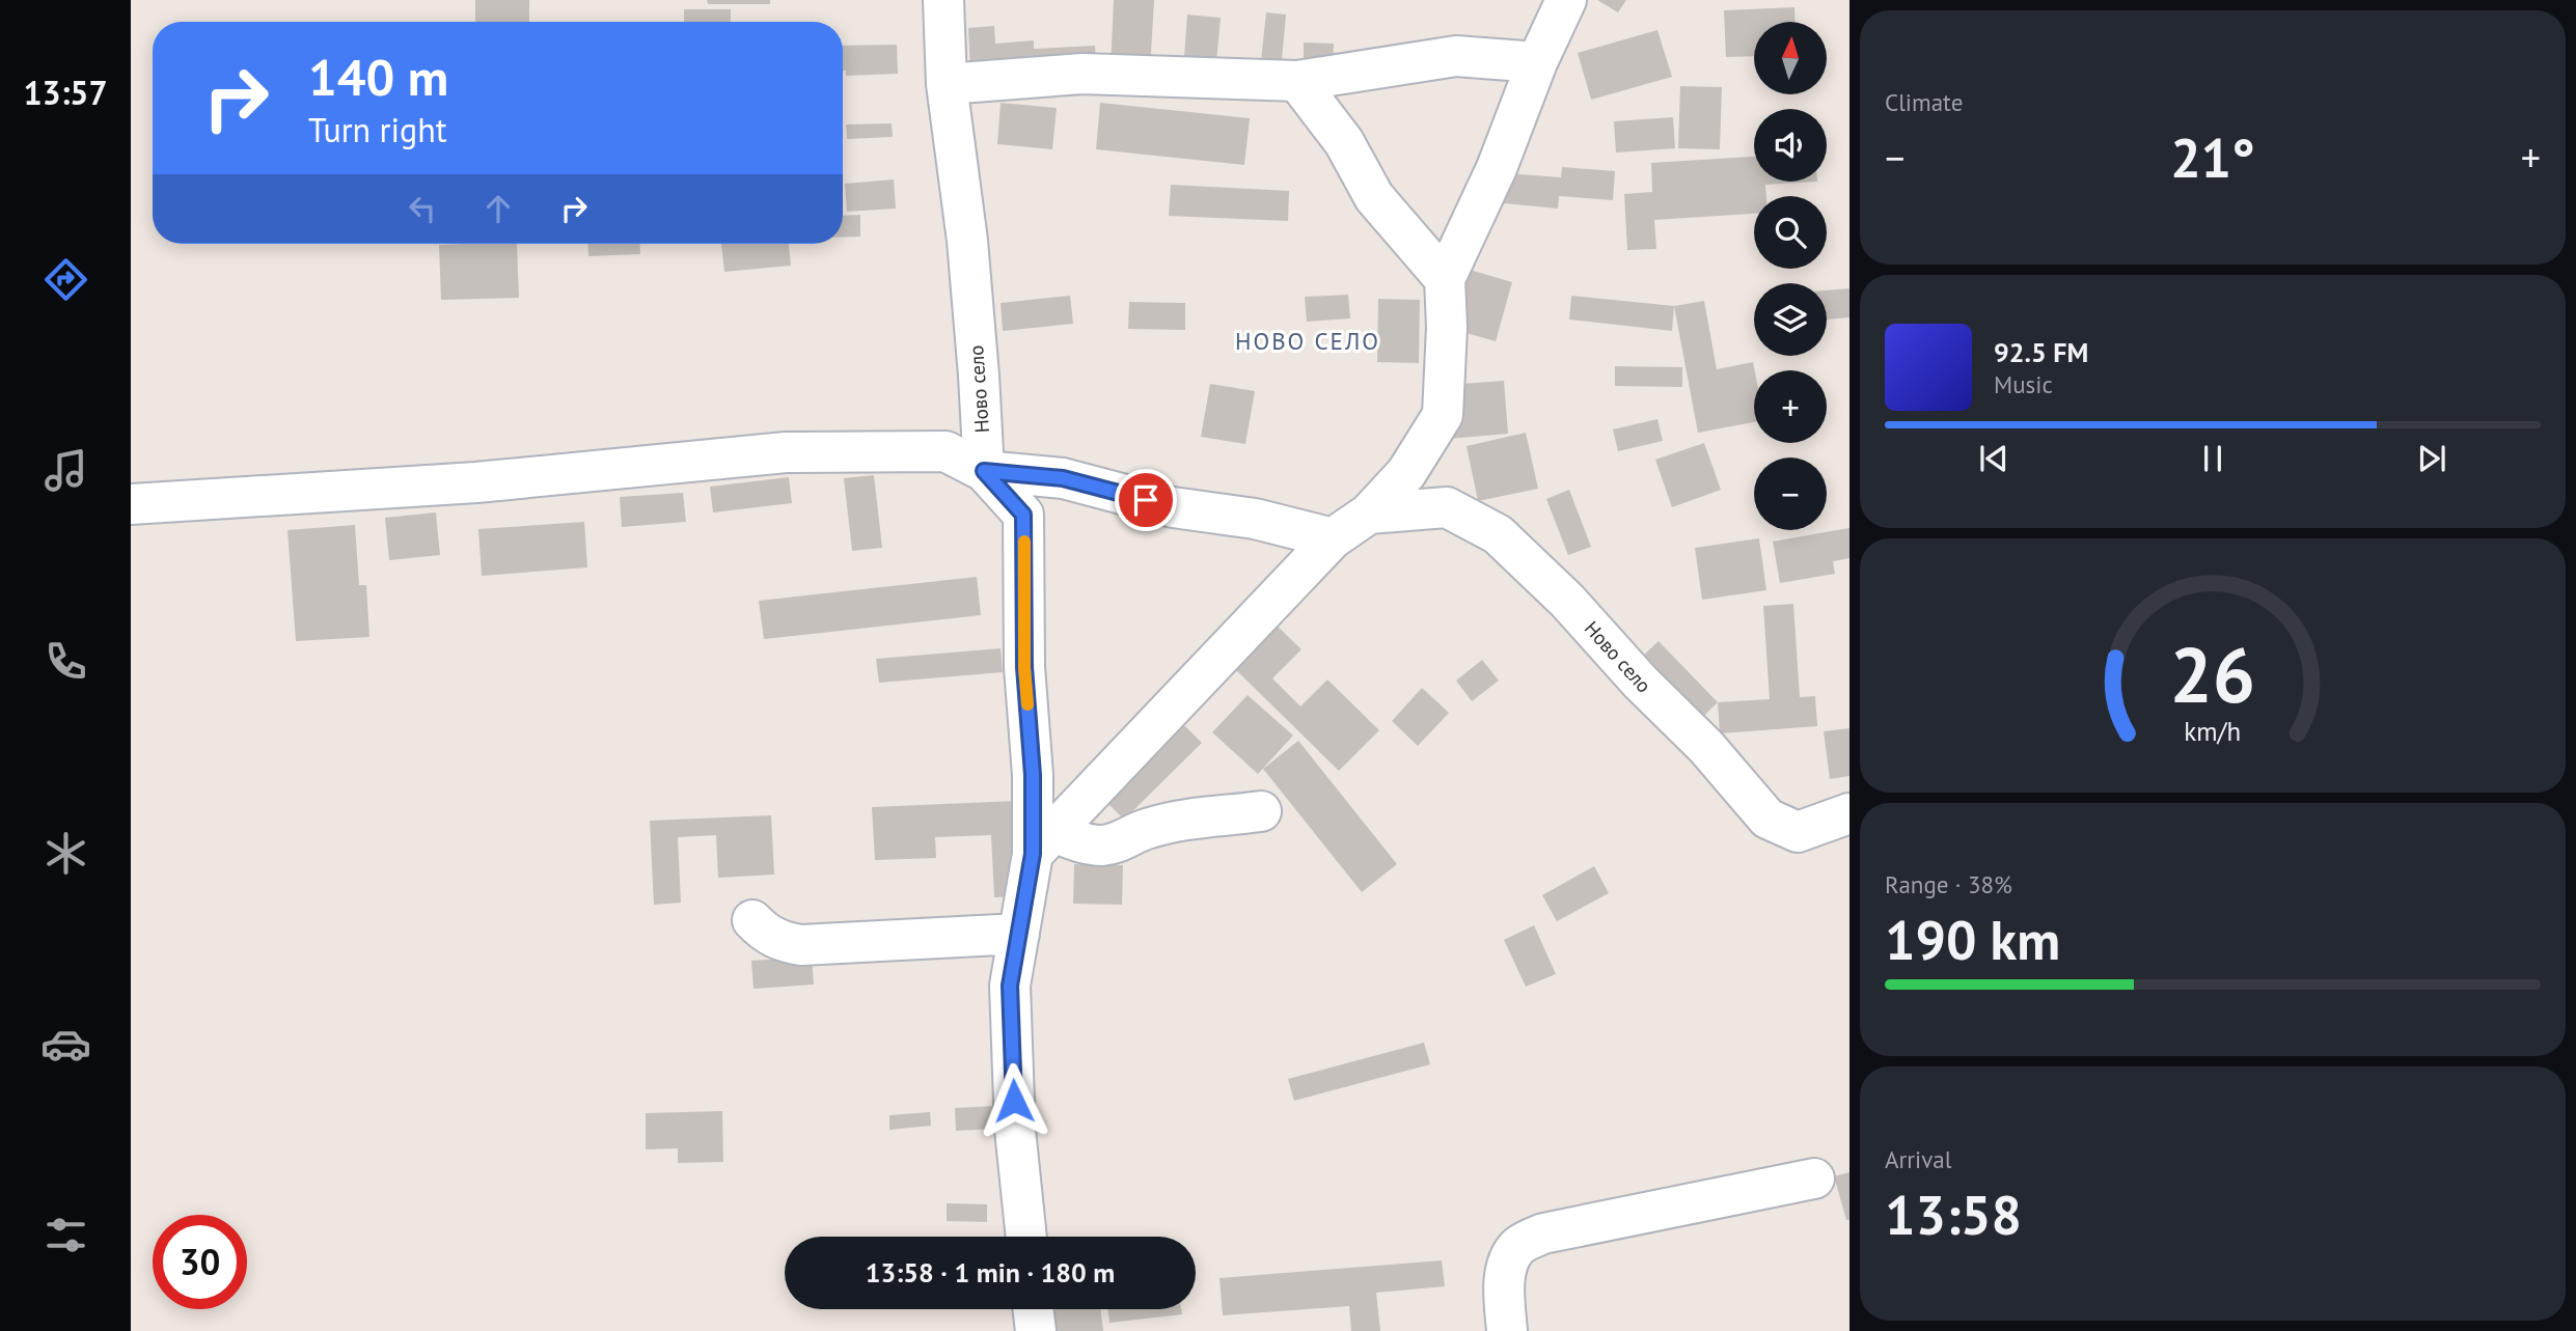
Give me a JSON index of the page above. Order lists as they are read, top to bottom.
{
  "streets": {
    "street": ["Ново село"]
  },
  "districts": ["НОВО СЕЛО"],
  "north": "top",
  "page": {
    "tabs": "13:57",
    "tile": [
      "Climate",
      ["Range · 38%", "190 km"],
      ["Arrival", "13:58"]
    ],
    "map_buttons": ["+", "−"],
    "turn": ["140 m", "Turn right"],
    "heat": ["−", "21°", "+"],
    "song": ["92.5 FM", "Music"],
    "limit": "30",
    "trip": "13:58 · 1 min · 180 m",
    "gauge": ["26", "km/h"]
  }
}
